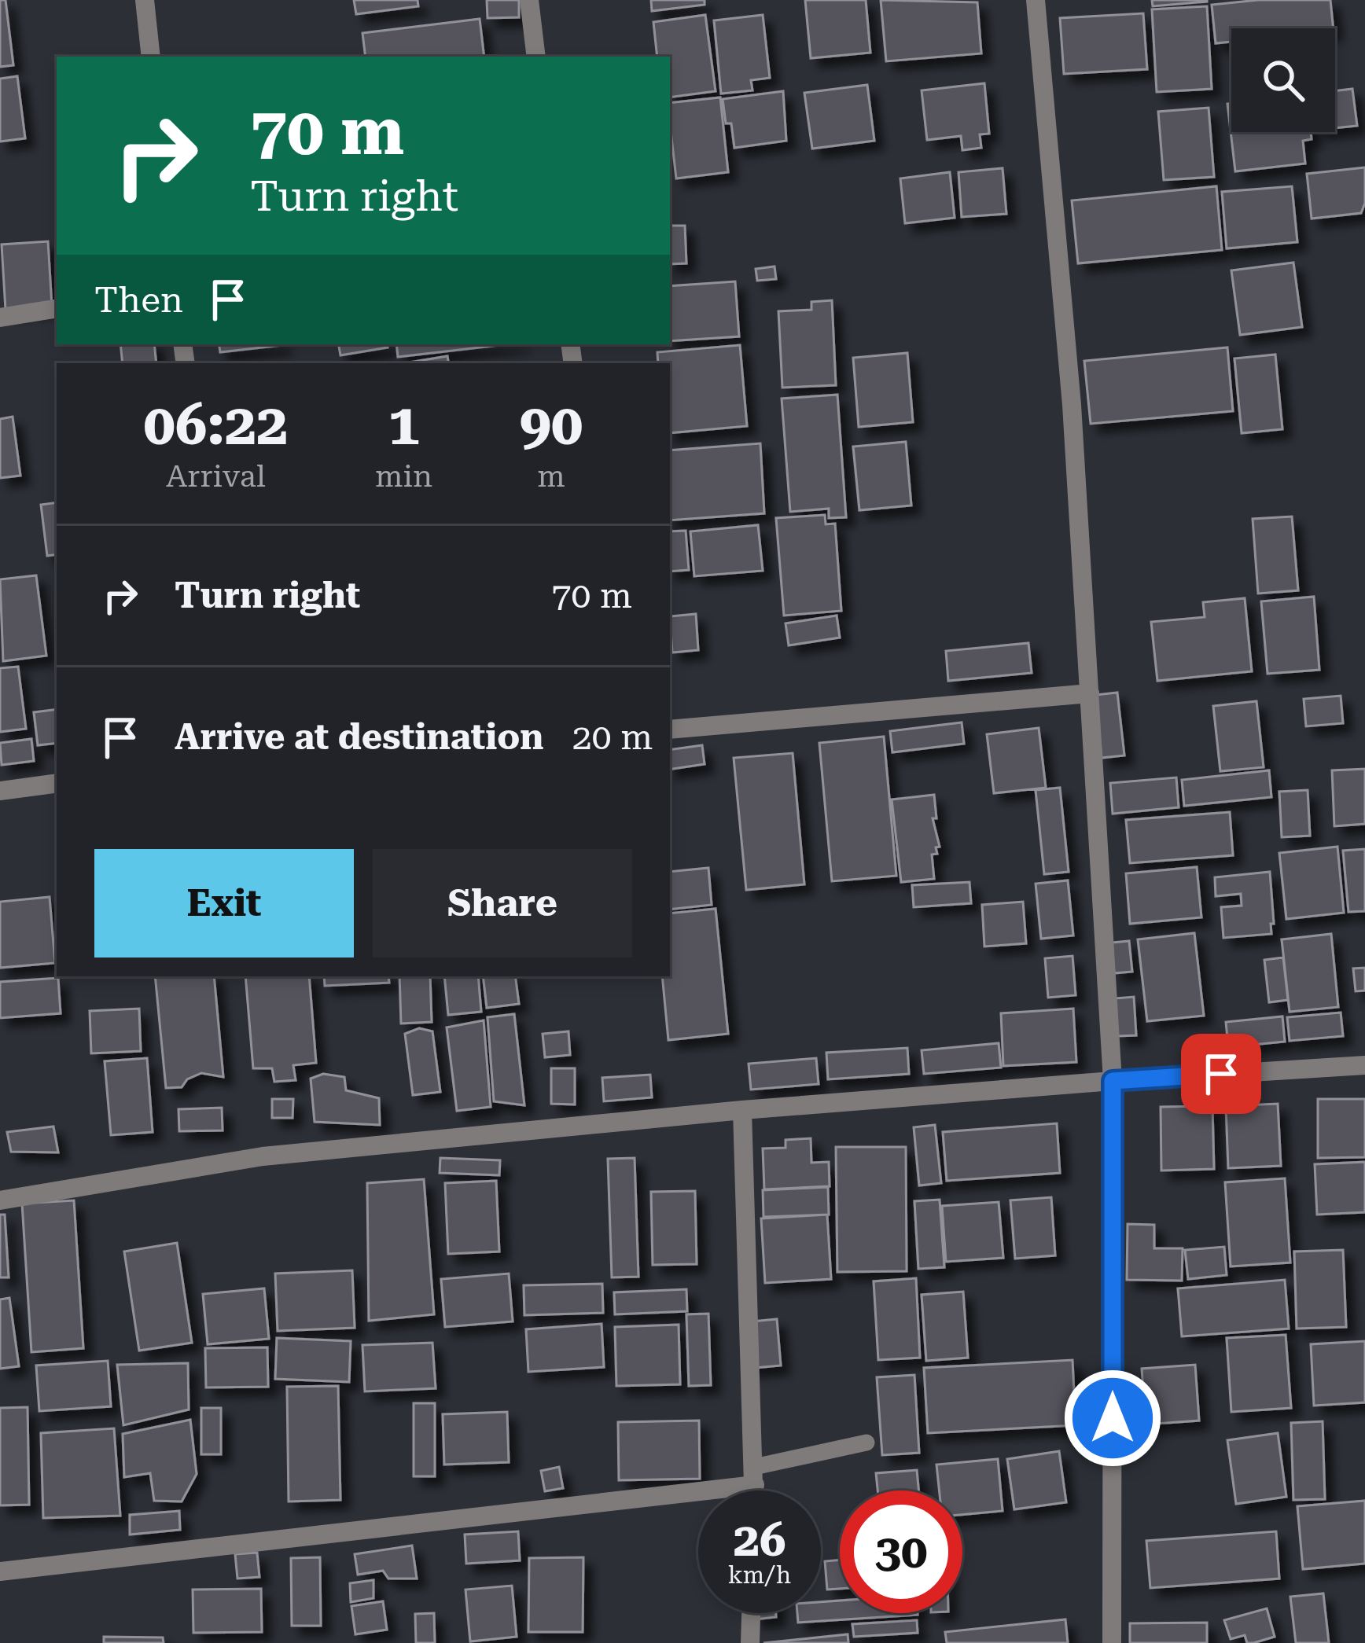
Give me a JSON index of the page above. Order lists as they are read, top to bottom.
{
  "page": {
    "turn": ["70 m", "Turn right"],
    "then": "Then",
    "eta": [
      "06:22",
      "Arrival",
      "1",
      "min",
      "90",
      "m"
    ],
    "list": [
      {
        "name": "Turn right",
        "value": "70 m"
      },
      {
        "name": "Arrive at destination",
        "value": "20 m"
      }
    ],
    "buttons": ["Exit", "Share"],
    "speed": "26 km/h",
    "limit": "30"
  }
}
